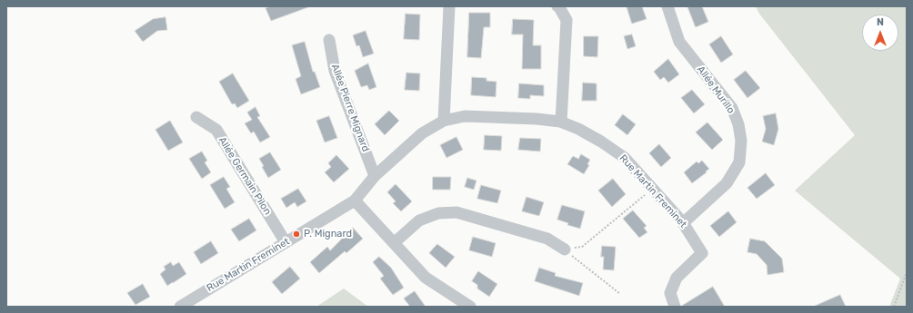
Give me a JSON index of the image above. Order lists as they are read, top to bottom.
{
  "streets": {
    "street": [
      "Allée Murillo",
      "Allée Pierre Mignard",
      "Allée Germain Pilon",
      "Rue Martin Freminet"
    ]
  },
  "crossings": [
    ["Allée Murillo", "Rue Martin Freminet"],
    ["Allée Pierre Mignard", "Rue Martin Freminet"],
    ["Allée Germain Pilon", "Rue Martin Freminet"]
  ],
  "places": ["P. Mignard"],
  "north": "top"
}
